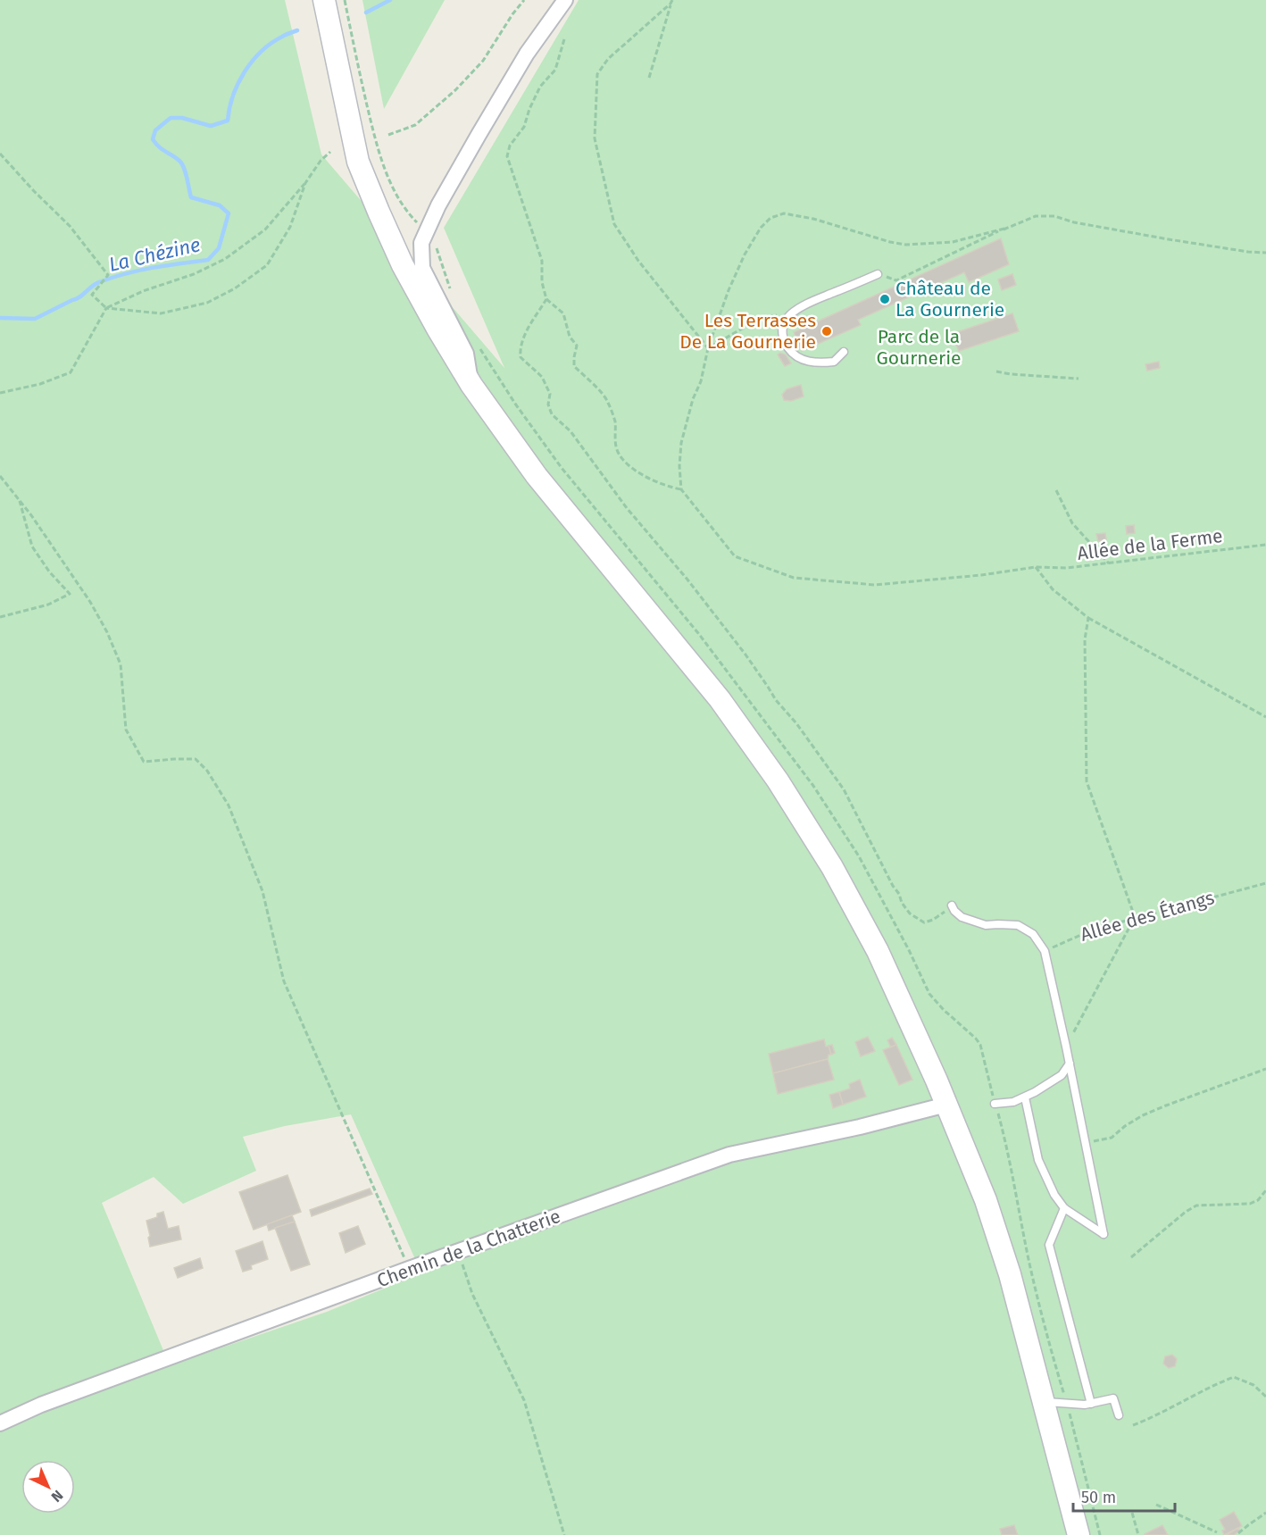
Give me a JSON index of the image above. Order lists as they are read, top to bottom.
{
  "streets": {
    "street": ["Chemin de la Chatterie"],
    "path": ["Allée de la Ferme", "Allée des Étangs"]
  },
  "water": ["La Chézine"],
  "parks": ["Parc de la Gournerie"],
  "places": ["Château de La Gournerie", "Les Terrasses De La Gournerie"],
  "scale_bar": "50 m",
  "north": "bottom right"
}
